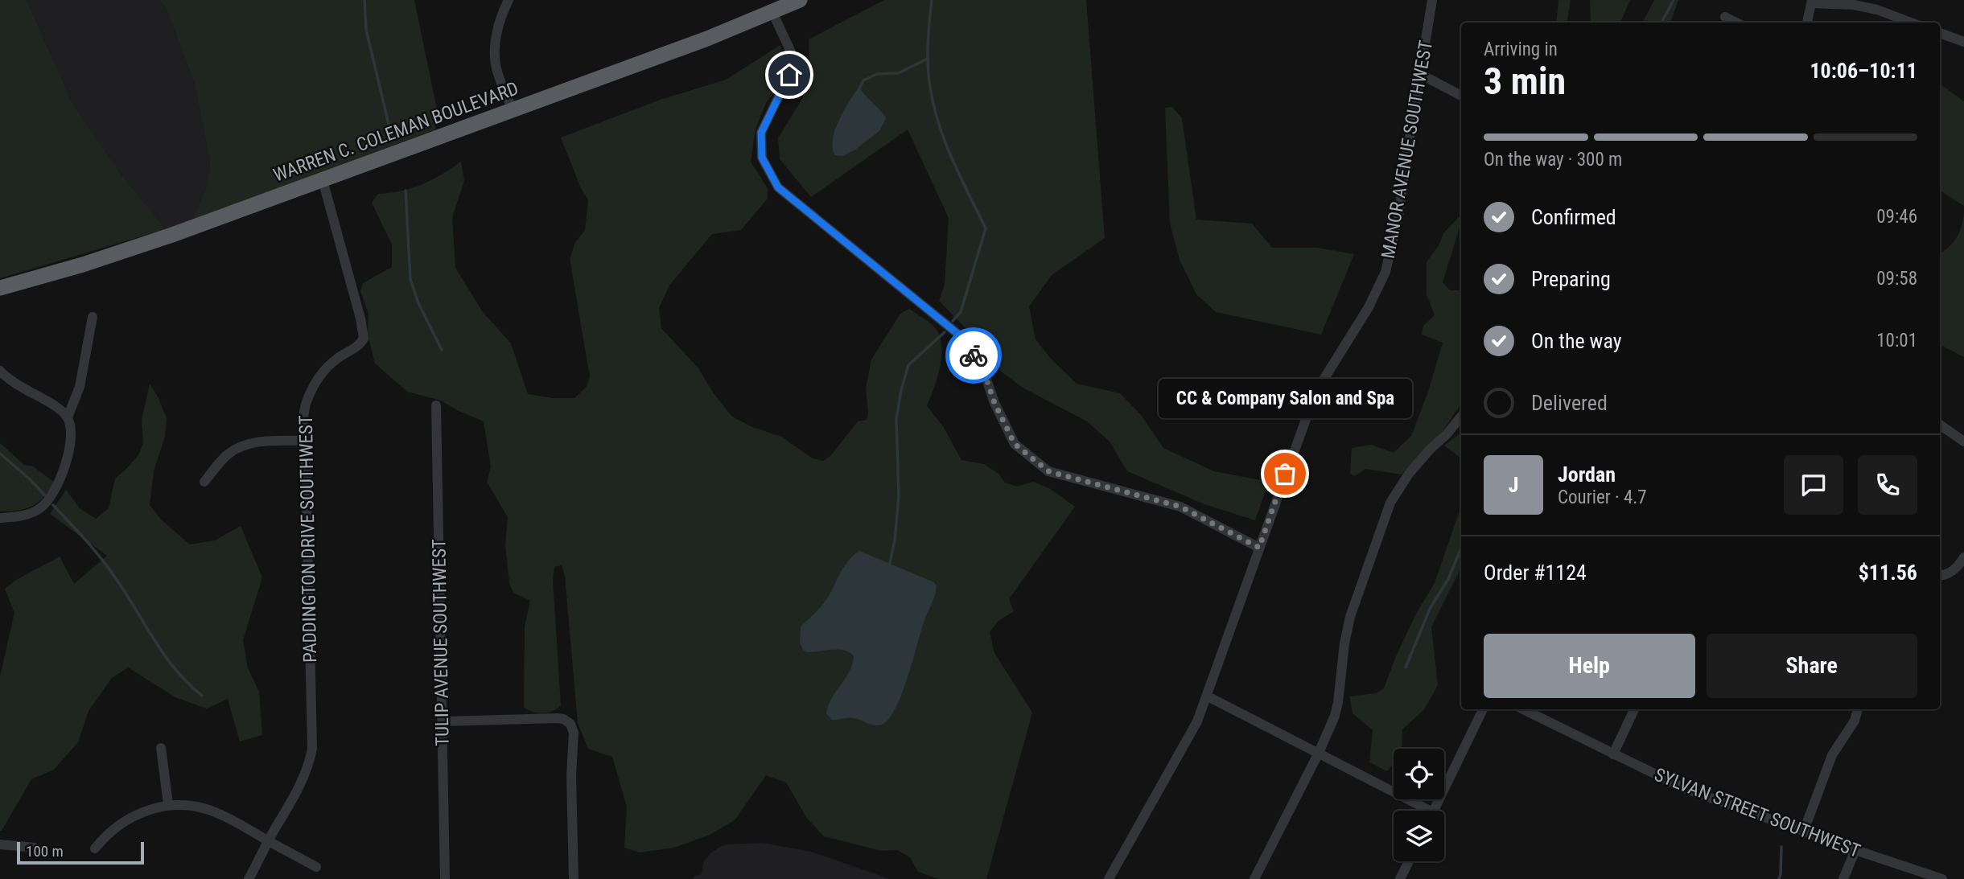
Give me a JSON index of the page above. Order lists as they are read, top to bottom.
{
  "streets": {
    "highway": ["WARREN C. COLEMAN BOULEVARD"],
    "street": [
      "MANOR AVENUE SOUTHWEST",
      "PADDINGTON DRIVE SOUTHWEST",
      "TULIP AVENUE SOUTHWEST",
      "SYLVAN STREET SOUTHWEST"
    ]
  },
  "crossings": [
    ["WARREN C. COLEMAN BOULEVARD", "PADDINGTON DRIVE SOUTHWEST"]
  ],
  "places": ["CC & Company Salon and Spa"],
  "scale_bar": "100 m",
  "page": {
    "heading": ["3 min", "Arriving in", "10:06–10:11"],
    "panel": [
      "Jordan",
      "Courier · 4.7",
      "Order #1124",
      "$11.56"
    ],
    "bar": "On the way · 300 m",
    "list": [
      ["Confirmed", "09:46"],
      ["Preparing", "09:58"],
      ["On the way", "10:01"],
      "Delivered"
    ],
    "bubble": "CC & Company Salon and Spa",
    "round": "J",
    "buttons": ["Help", "Share"],
    "scale": "100 m"
  }
}
